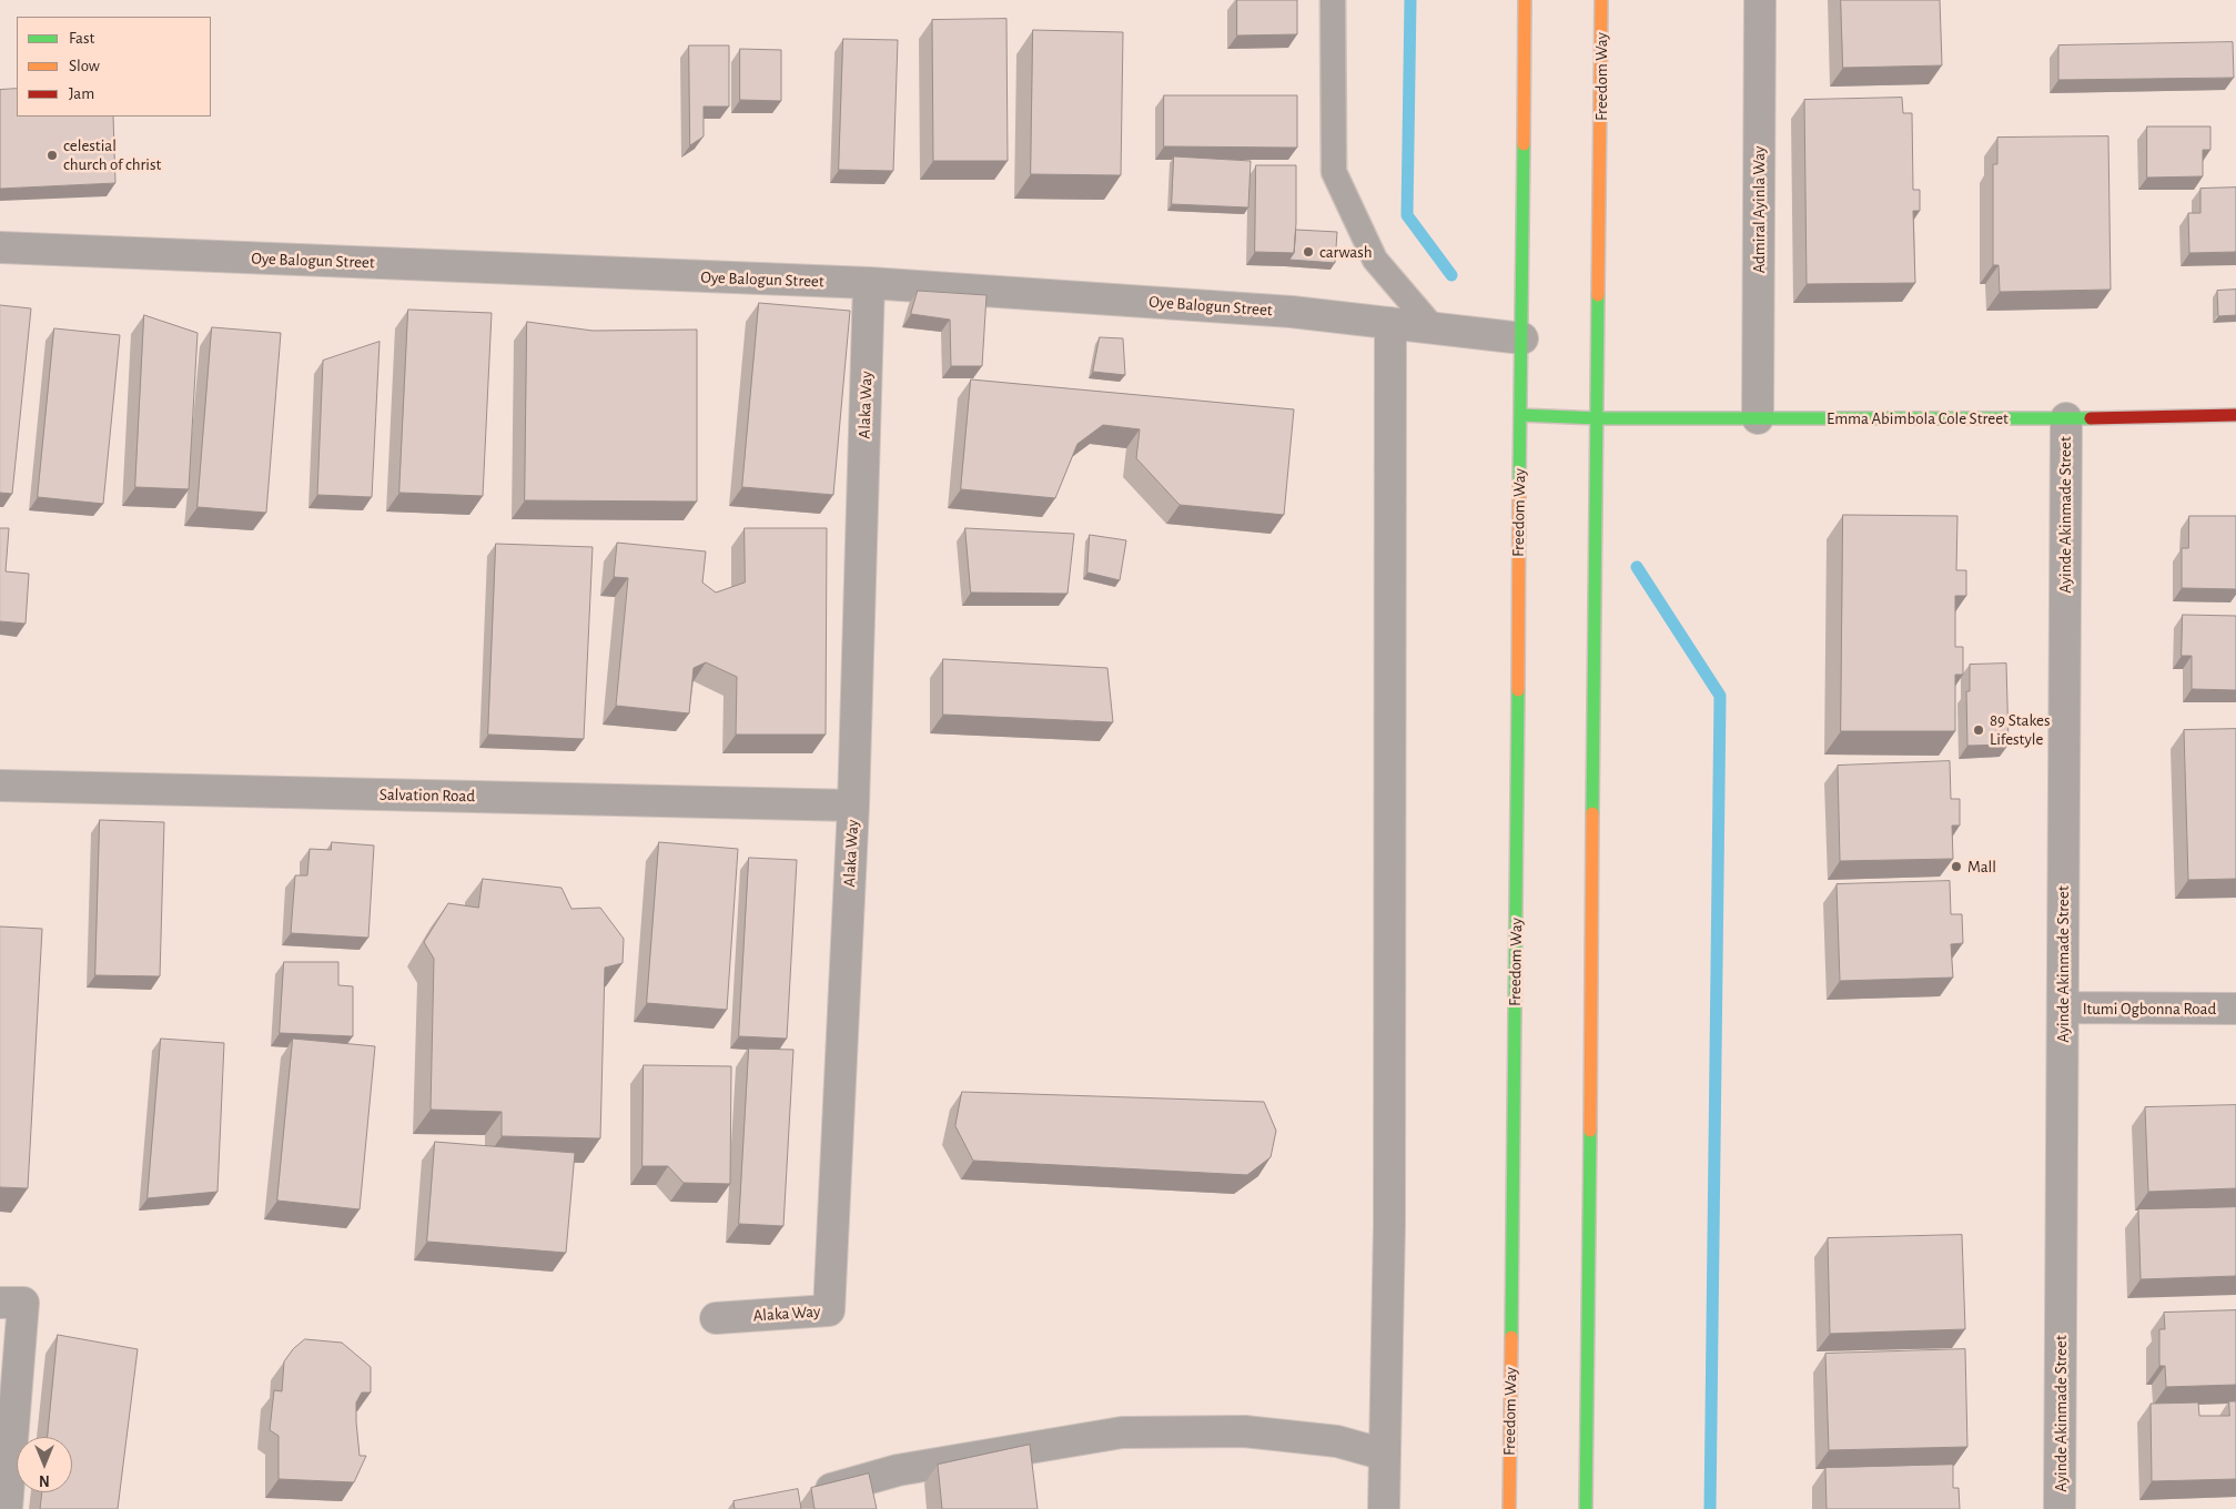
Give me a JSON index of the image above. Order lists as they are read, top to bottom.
{
  "streets": {
    "main road": ["Freedom Way", "Emma Abimbola Cole Street"],
    "street": [
      "Admiral Ayinla Way",
      "Oye Balogun Street",
      "Alaka Way",
      "Ayinde Akinmade Street",
      "Salvation Road",
      "Itumi Ogbonna Road"
    ]
  },
  "crossings": [
    ["Freedom Way", "Oye Balogun Street"],
    ["Freedom Way", "Emma Abimbola Cole Street"],
    ["Admiral Ayinla Way", "Emma Abimbola Cole Street"],
    ["Oye Balogun Street", "Alaka Way"],
    ["Alaka Way", "Salvation Road"],
    ["Emma Abimbola Cole Street", "Ayinde Akinmade Street"],
    ["Ayinde Akinmade Street", "Itumi Ogbonna Road"]
  ],
  "places": [
    "celestial church of christ",
    "carwash",
    "89 Stakes Lifestyle",
    "Mall"
  ],
  "legend": ["Fast", "Slow", "Jam"],
  "north": "bottom"
}
